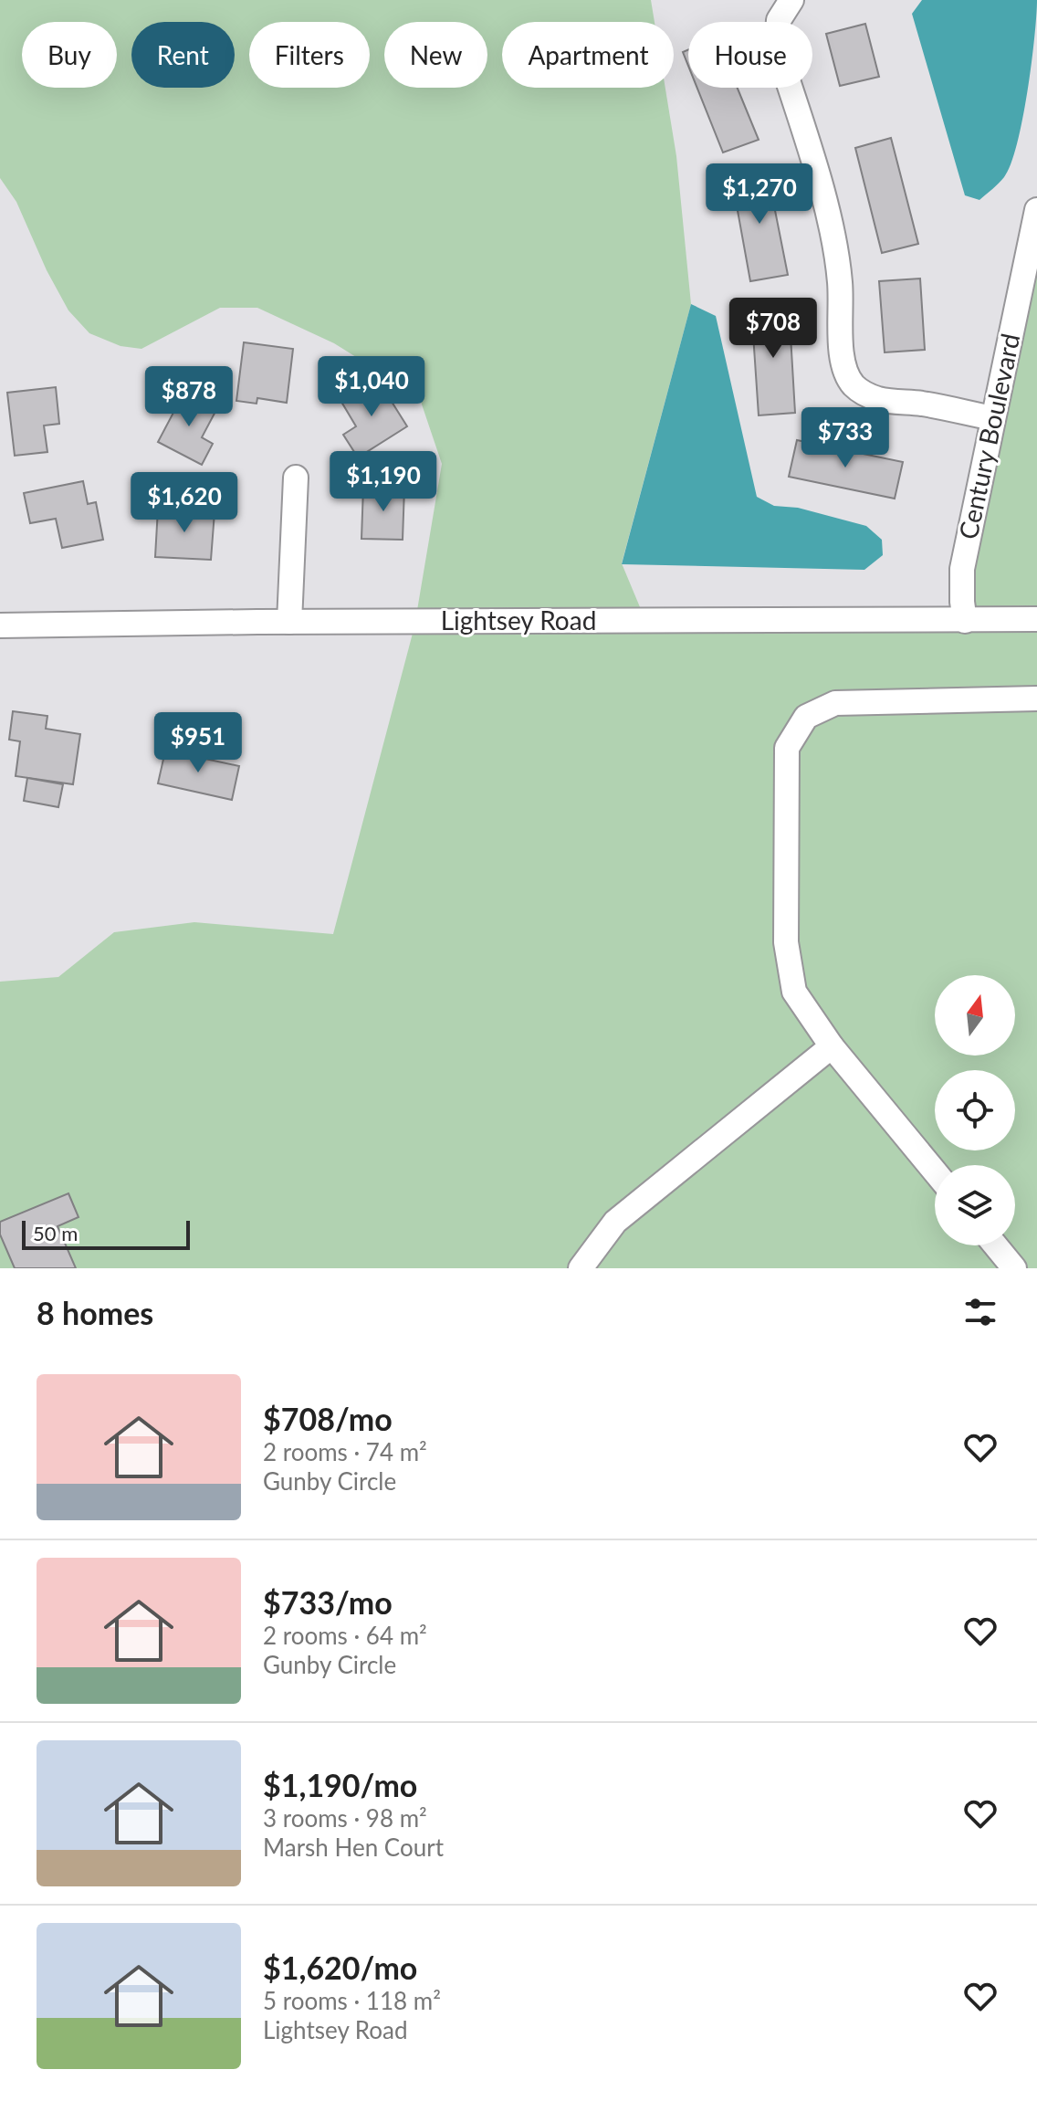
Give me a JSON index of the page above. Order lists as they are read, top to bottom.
{
  "streets": {
    "street": ["Century Boulevard", "Lightsey Road"]
  },
  "crossings": [
    ["Century Boulevard", "Lightsey Road"]
  ],
  "scale_bar": "50 m",
  "north": "top",
  "page": {
    "chip": [
      "Buy",
      "Rent",
      "Filters",
      "New",
      "Apartment",
      "House"
    ],
    "price": [
      "$1,270",
      "$708",
      "$1,040",
      "$878",
      "$733",
      "$1,190",
      "$1,620",
      "$951"
    ],
    "scale": "50 m",
    "heading": "8 homes",
    "list": [
      {
        "name": "$708/mo",
        "note": "2 rooms · 74 m² · Gunby Circle"
      },
      {
        "name": "$733/mo",
        "note": "2 rooms · 64 m² · Gunby Circle"
      },
      {
        "name": "$1,190/mo",
        "note": "3 rooms · 98 m² · Marsh Hen Court"
      },
      {
        "name": "$1,620/mo",
        "note": "5 rooms · 118 m² · Lightsey Road"
      }
    ]
  }
}
